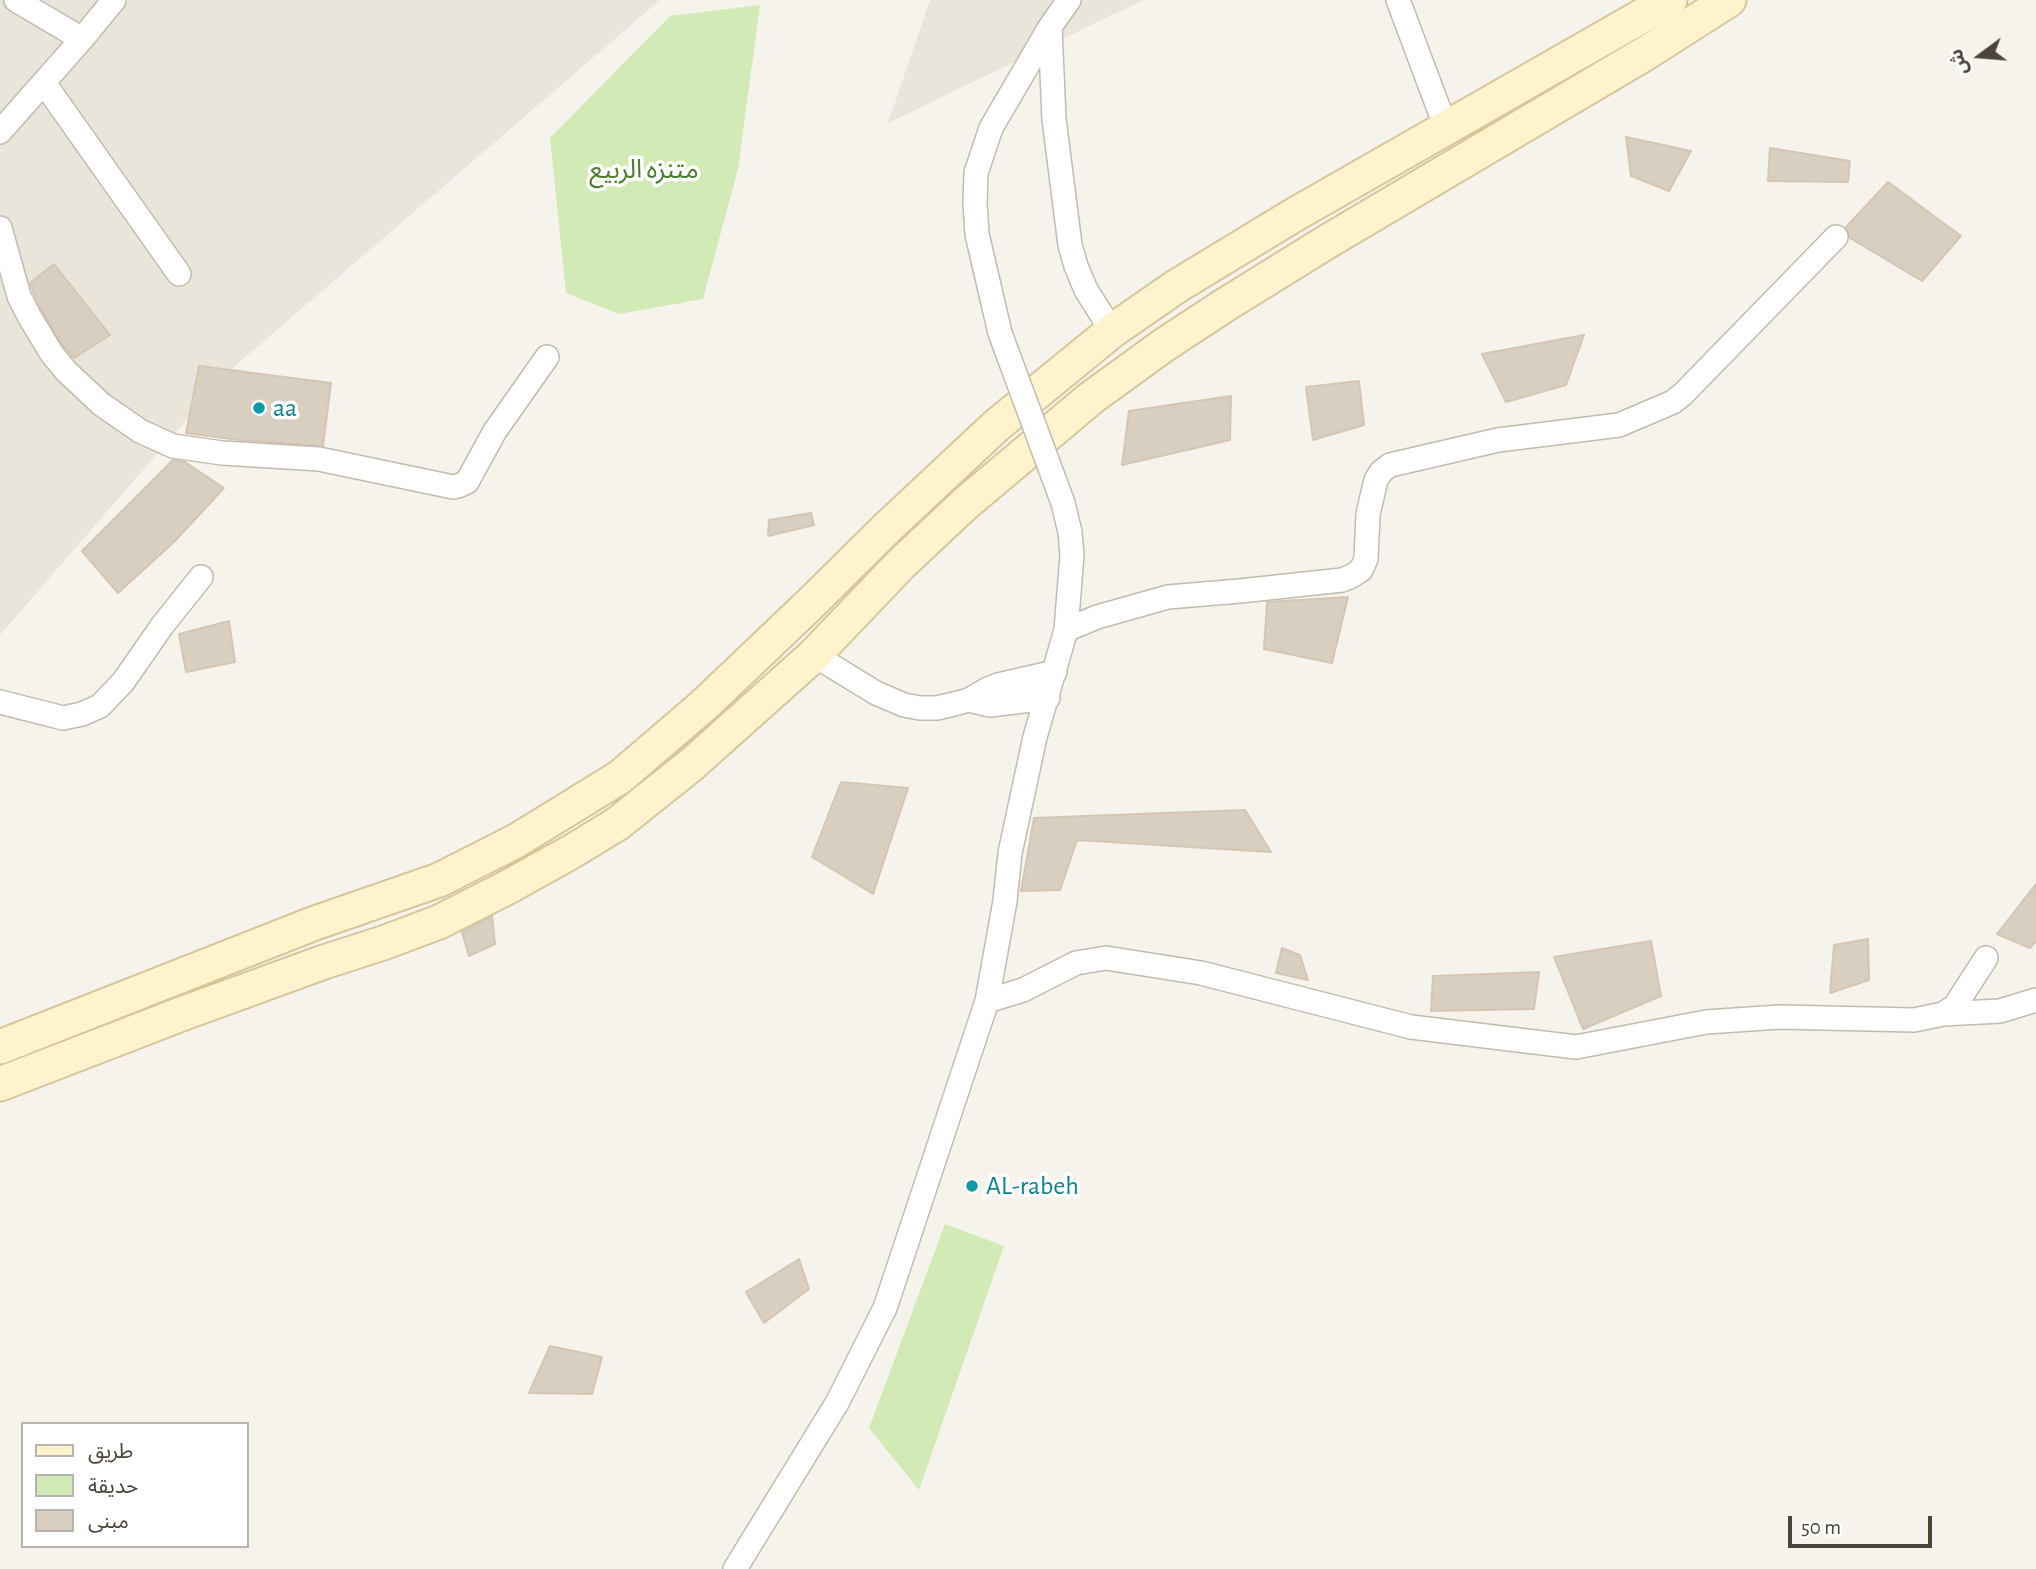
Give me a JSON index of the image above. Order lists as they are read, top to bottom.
{
  "parks": ["متنزه الربيع"],
  "places": ["aa", "AL-rabeh"],
  "legend": ["طريق", "حديقة", "مبنى"],
  "scale_bar": "50 m",
  "north": "left"
}
